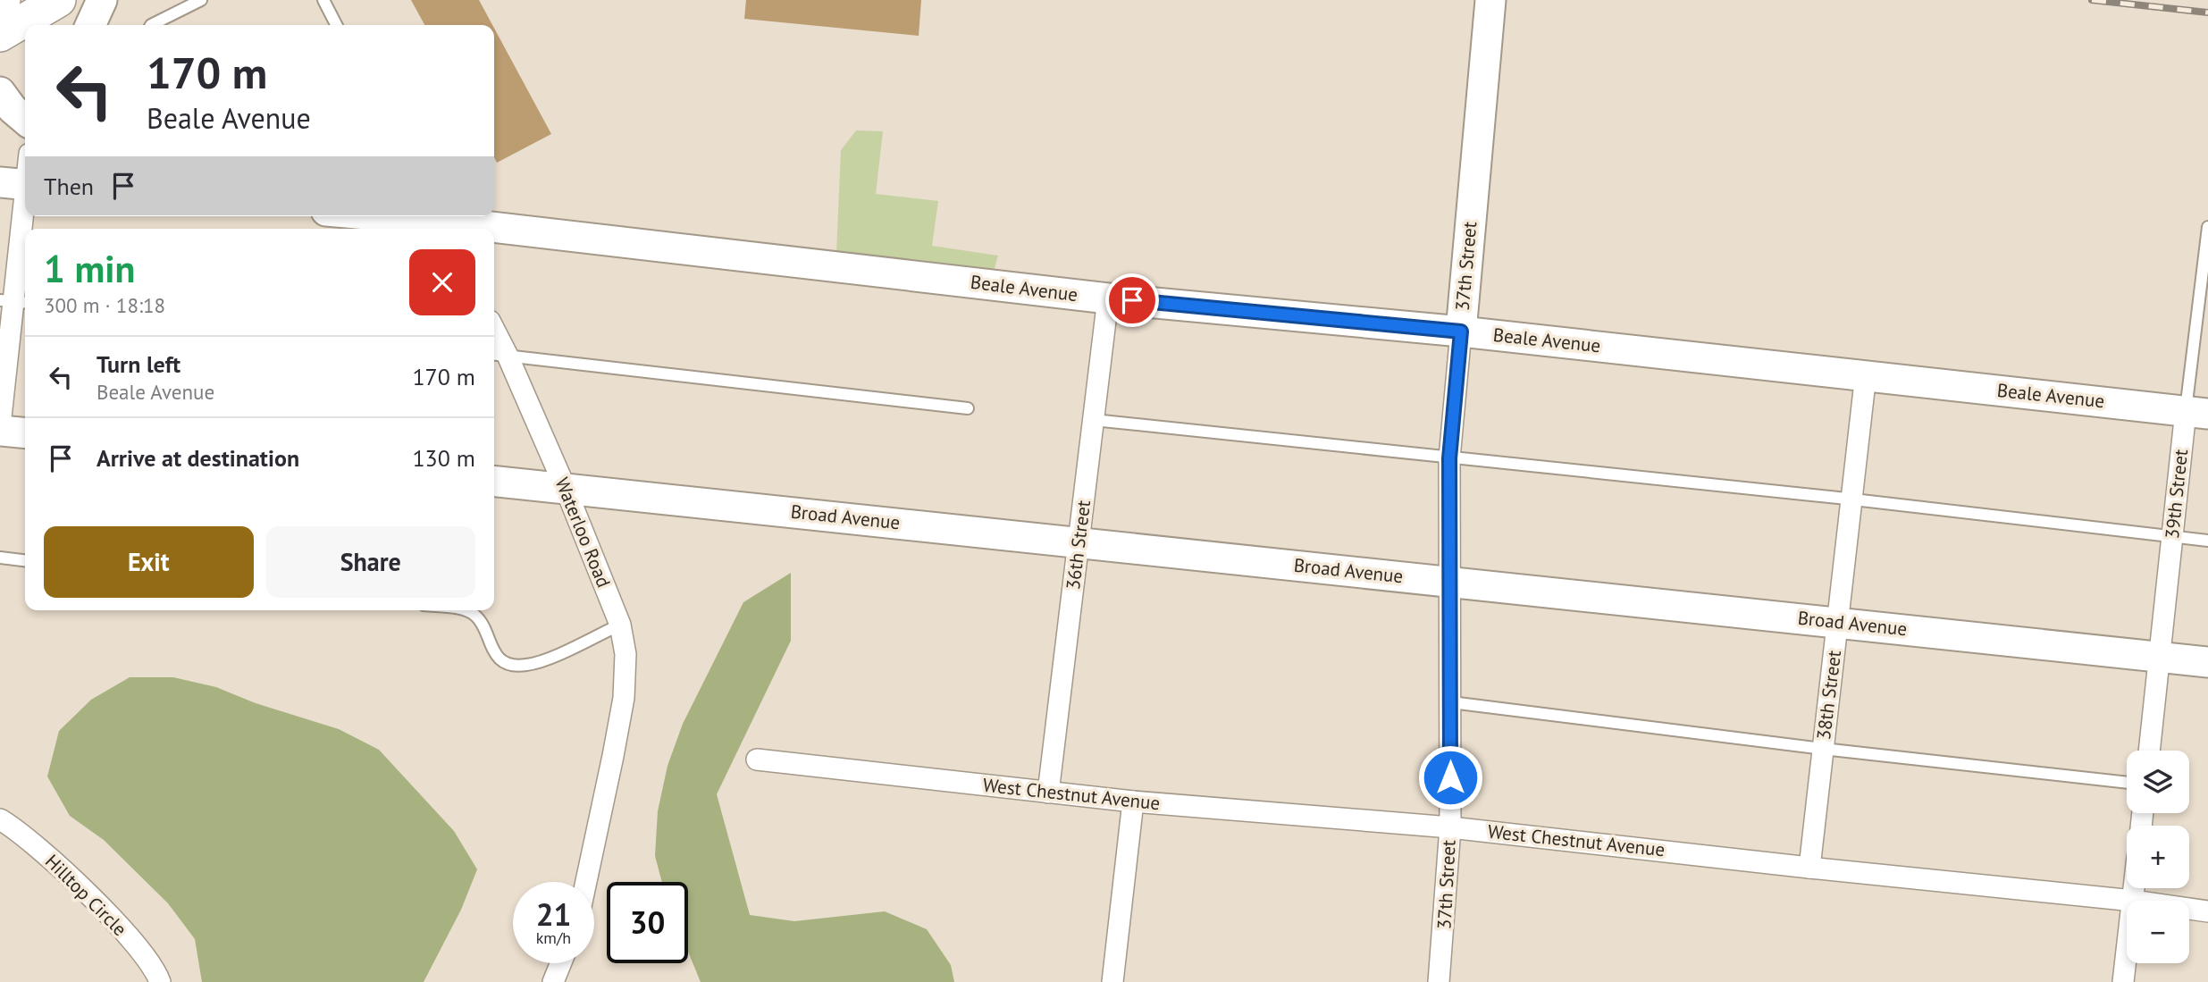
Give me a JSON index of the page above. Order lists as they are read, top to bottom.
{
  "streets": {
    "street": [
      "37th Street",
      "Beale Avenue",
      "39th Street",
      "Broad Avenue",
      "Waterloo Road",
      "36th Street",
      "38th Street",
      "West Chestnut Avenue",
      "Hilltop Circle"
    ]
  },
  "crossings": [
    ["37th Street", "Beale Avenue"],
    ["37th Street", "Broad Avenue"],
    ["37th Street", "West Chestnut Avenue"],
    ["Beale Avenue", "39th Street"],
    ["Beale Avenue", "36th Street"],
    ["Beale Avenue", "38th Street"],
    ["39th Street", "Broad Avenue"],
    ["Broad Avenue", "Waterloo Road"],
    ["Broad Avenue", "36th Street"],
    ["Broad Avenue", "38th Street"],
    ["36th Street", "West Chestnut Avenue"],
    ["38th Street", "West Chestnut Avenue"]
  ],
  "page": {
    "turn": ["170 m", "Beale Avenue"],
    "then": "Then",
    "heading": ["1 min", "300 m · 18:18"],
    "list": [
      {
        "name": "Turn left",
        "note": "Beale Avenue",
        "value": "170 m"
      },
      {
        "name": "Arrive at destination",
        "value": "130 m"
      }
    ],
    "buttons": ["Exit", "Share"],
    "map_buttons": ["+", "−"],
    "speed": "21 km/h",
    "limit": "30"
  }
}
